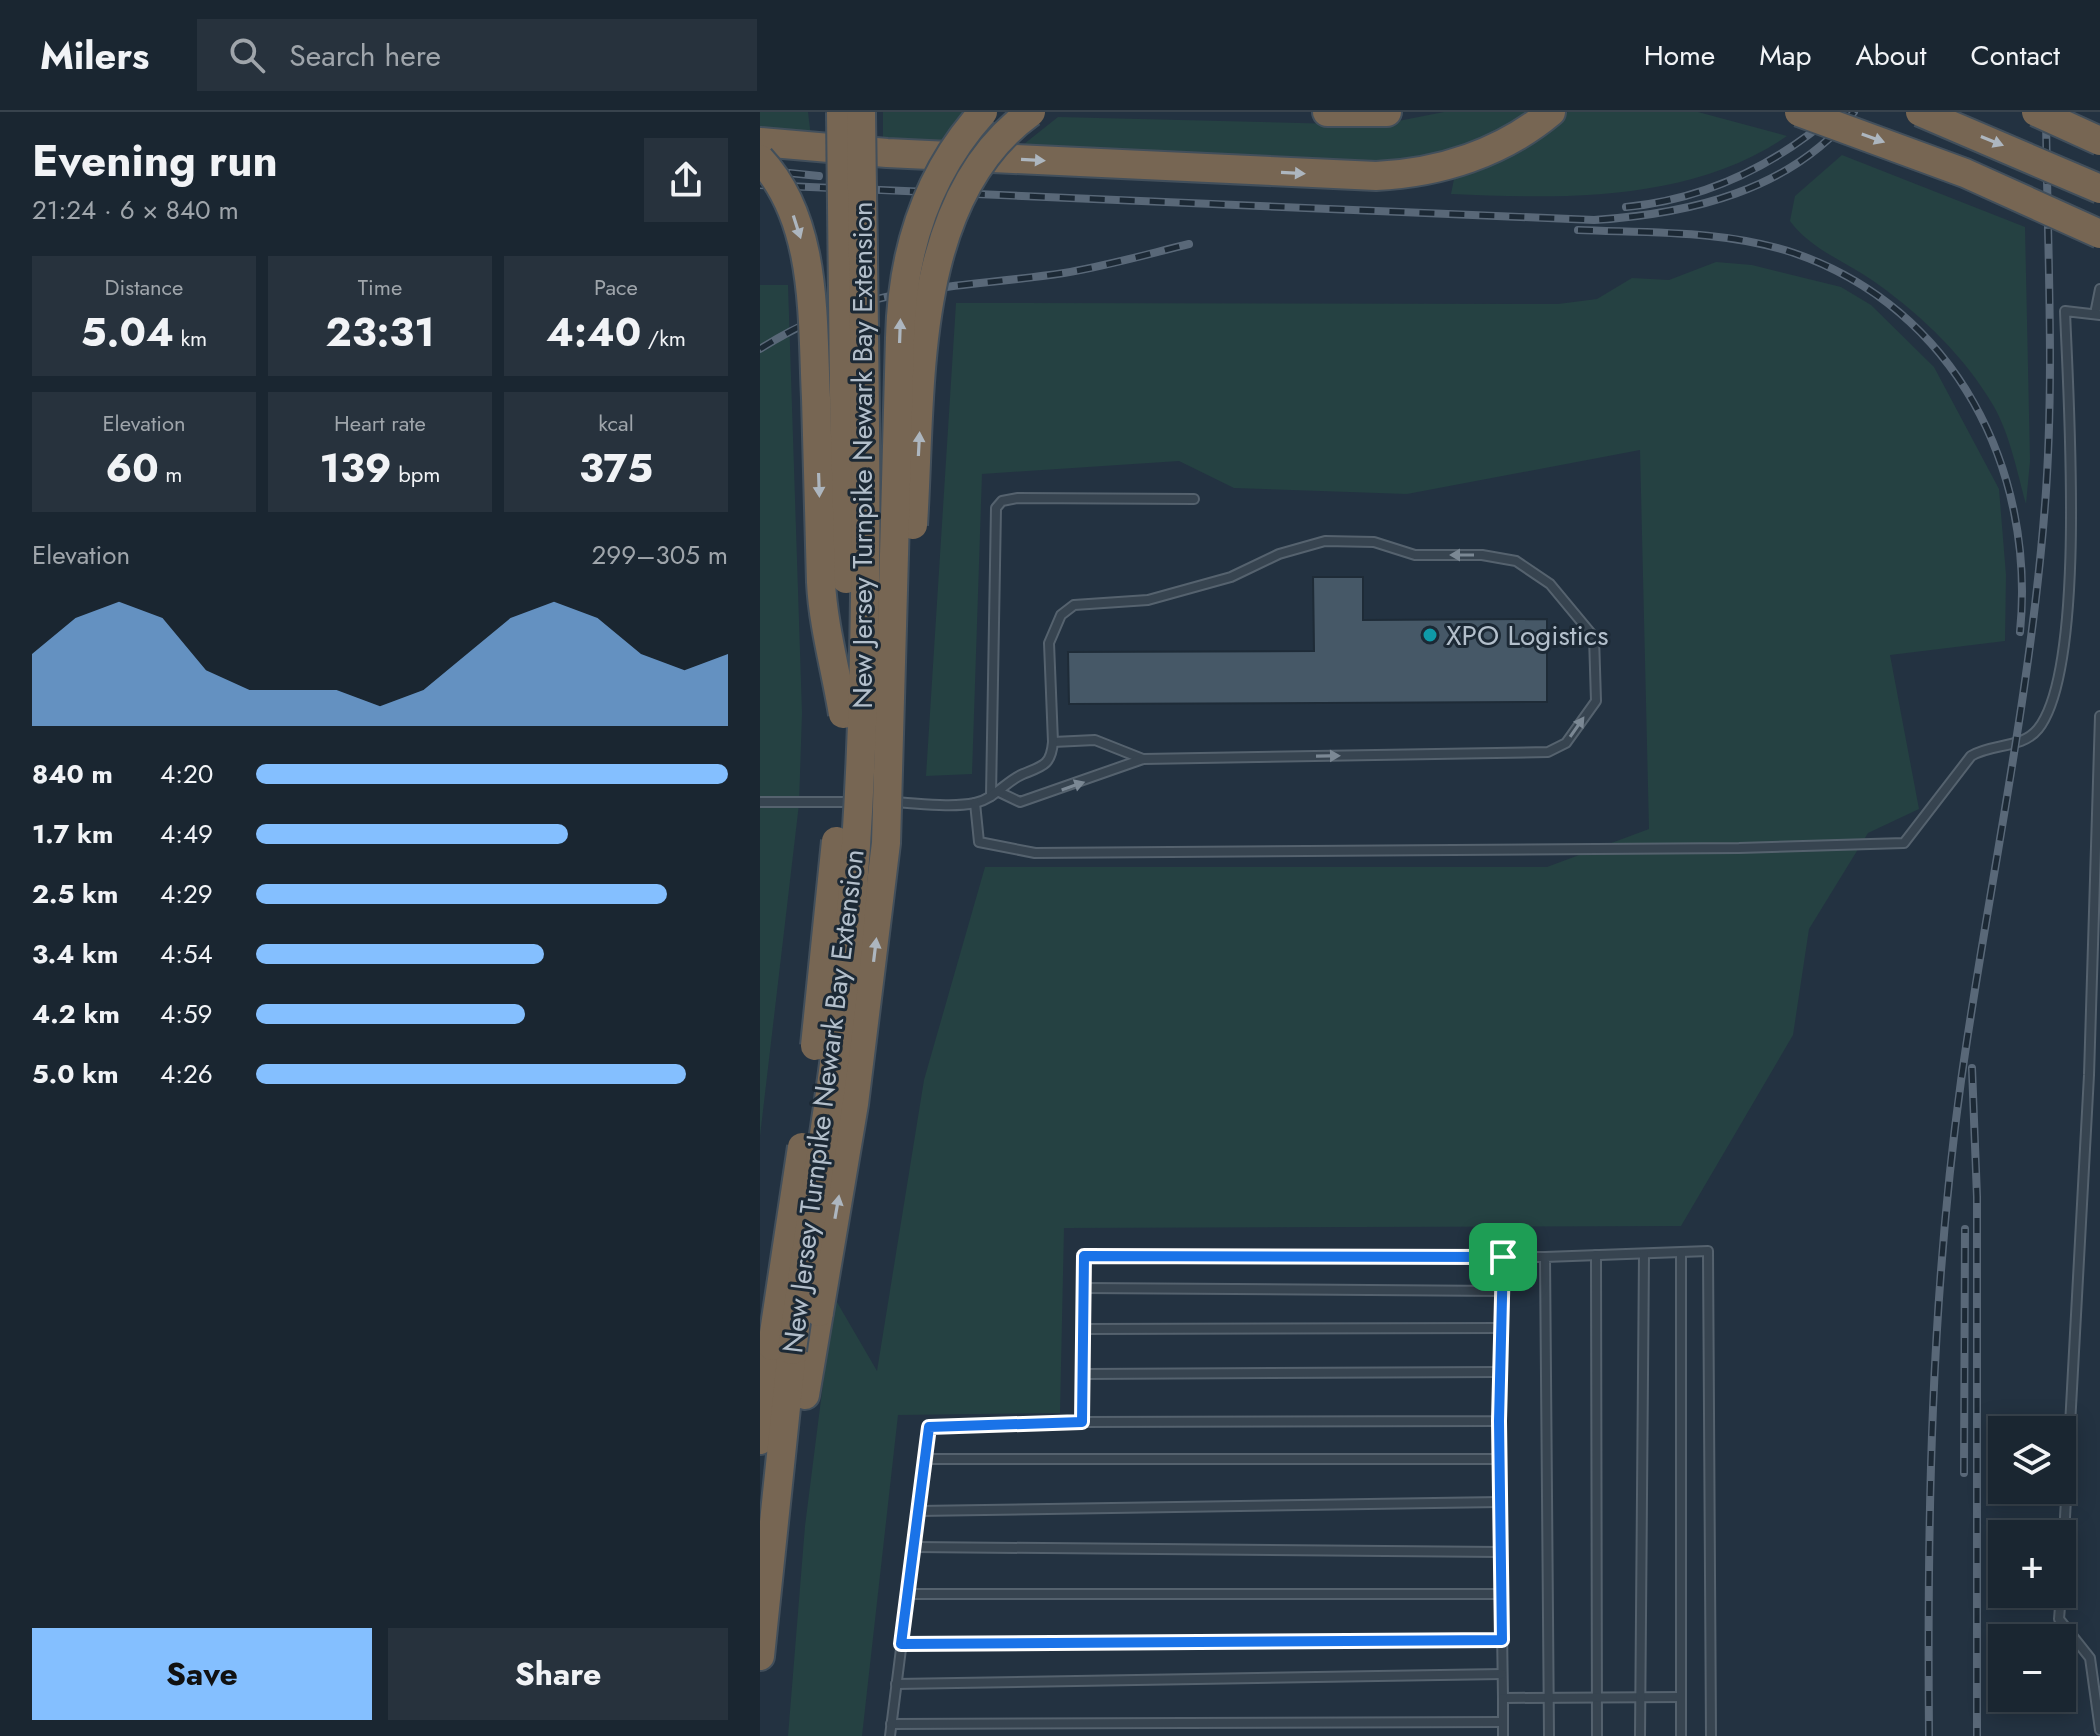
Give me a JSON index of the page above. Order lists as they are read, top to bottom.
{
  "streets": {
    "highway": ["New Jersey Turnpike Newark Bay Extension"]
  },
  "places": ["XPO Logistics"],
  "page": {
    "header": "Milers",
    "search": "Search here",
    "nav": [
      "Home",
      "Map",
      "About",
      "Contact"
    ],
    "heading": ["Evening run", "21:24 · 6 × 840 m"],
    "stats": [
      ["Distance", "5.04 km"],
      ["Time", "23:31"],
      ["Pace", "4:40 /km"],
      ["Elevation", "60 m"],
      ["Heart rate", "139 bpm"],
      ["kcal", "375"]
    ],
    "chart": ["Elevation", "299–305 m"],
    "list": [
      {
        "name": "840 m",
        "note": "4:20"
      },
      {
        "name": "1.7 km",
        "note": "4:49"
      },
      {
        "name": "2.5 km",
        "note": "4:29"
      },
      {
        "name": "3.4 km",
        "note": "4:54"
      },
      {
        "name": "4.2 km",
        "note": "4:59"
      },
      {
        "name": "5.0 km",
        "note": "4:26"
      }
    ],
    "map_buttons": ["+", "−"],
    "buttons": ["Save", "Share"]
  }
}
